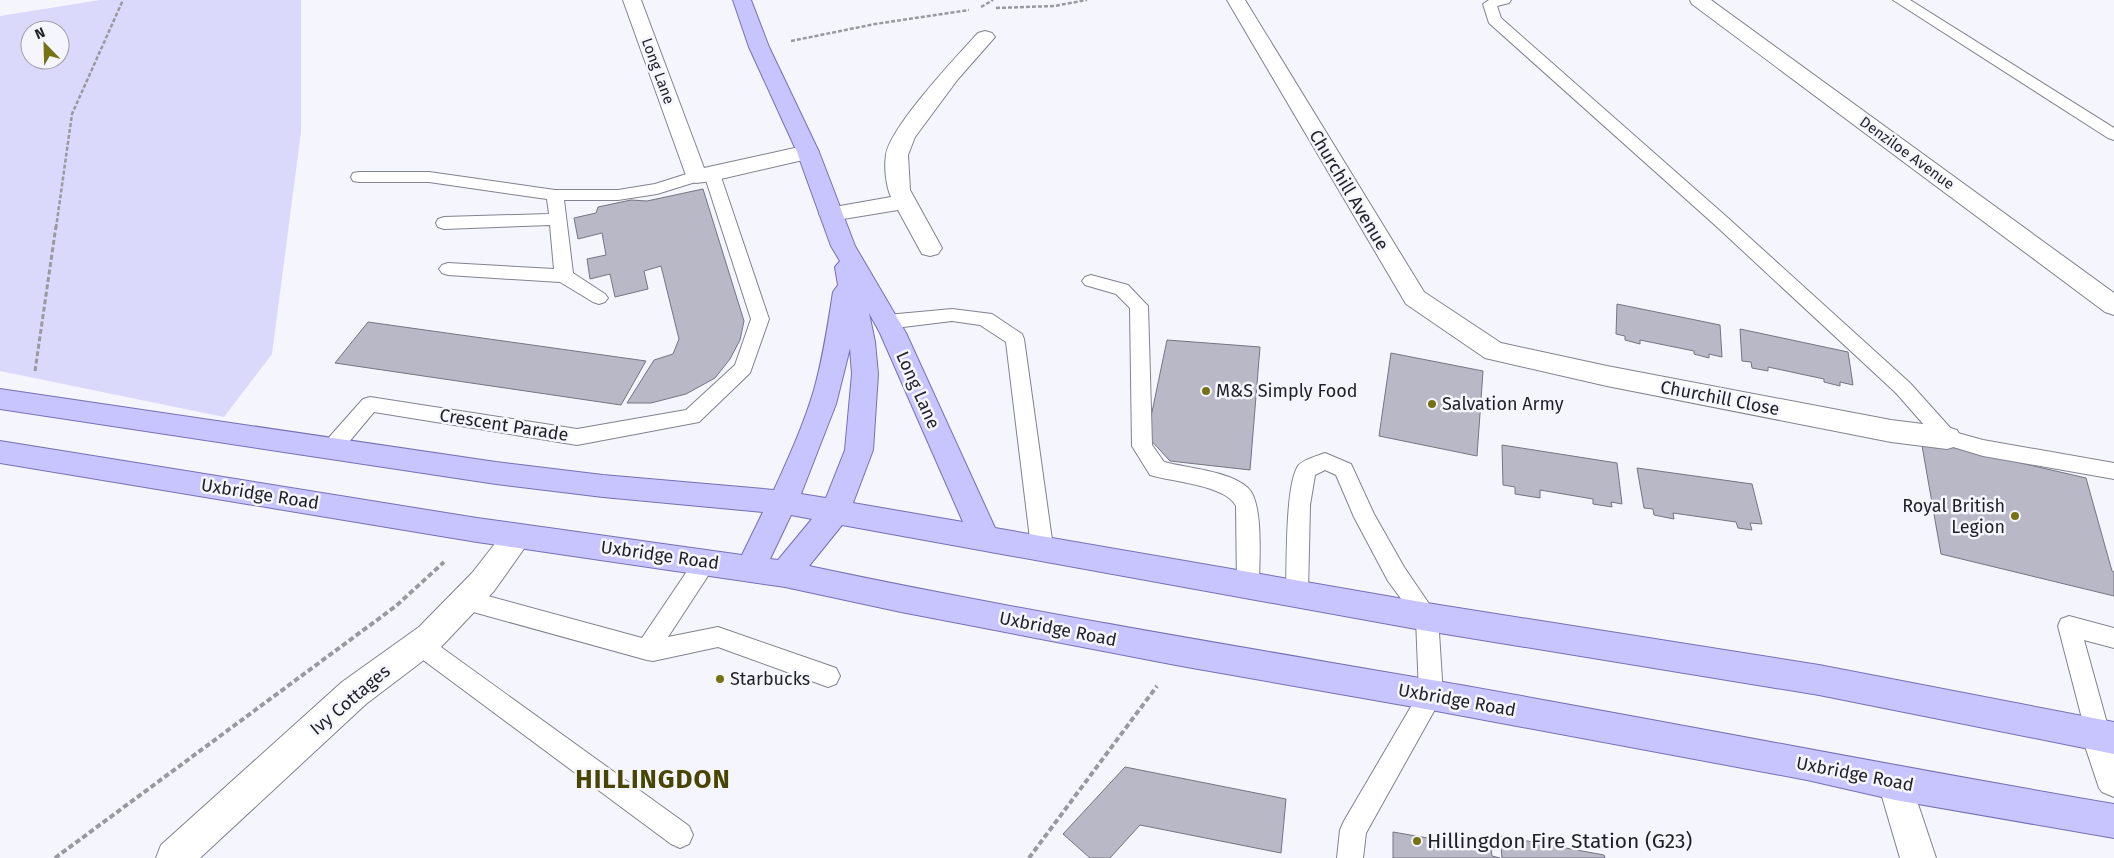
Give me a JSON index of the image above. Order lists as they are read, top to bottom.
{
  "streets": {
    "main road": ["Long Lane", "Uxbridge Road"],
    "street": [
      "Denziloe Avenue",
      "Churchill Avenue",
      "Churchill Close",
      "Ivy Cottages"
    ],
    "lane": ["Crescent Parade"]
  },
  "crossings": [
    ["Long Lane", "Crescent Parade"],
    ["Long Lane", "Uxbridge Road"],
    ["Churchill Avenue", "Churchill Close"],
    ["Uxbridge Road", "Ivy Cottages"]
  ],
  "districts": ["HILLINGDON"],
  "places": [
    "M&S Simply Food",
    "Salvation Army",
    "Royal British Legion",
    "Starbucks",
    "Hillingdon Fire Station (G23)"
  ],
  "north": "top left"
}
